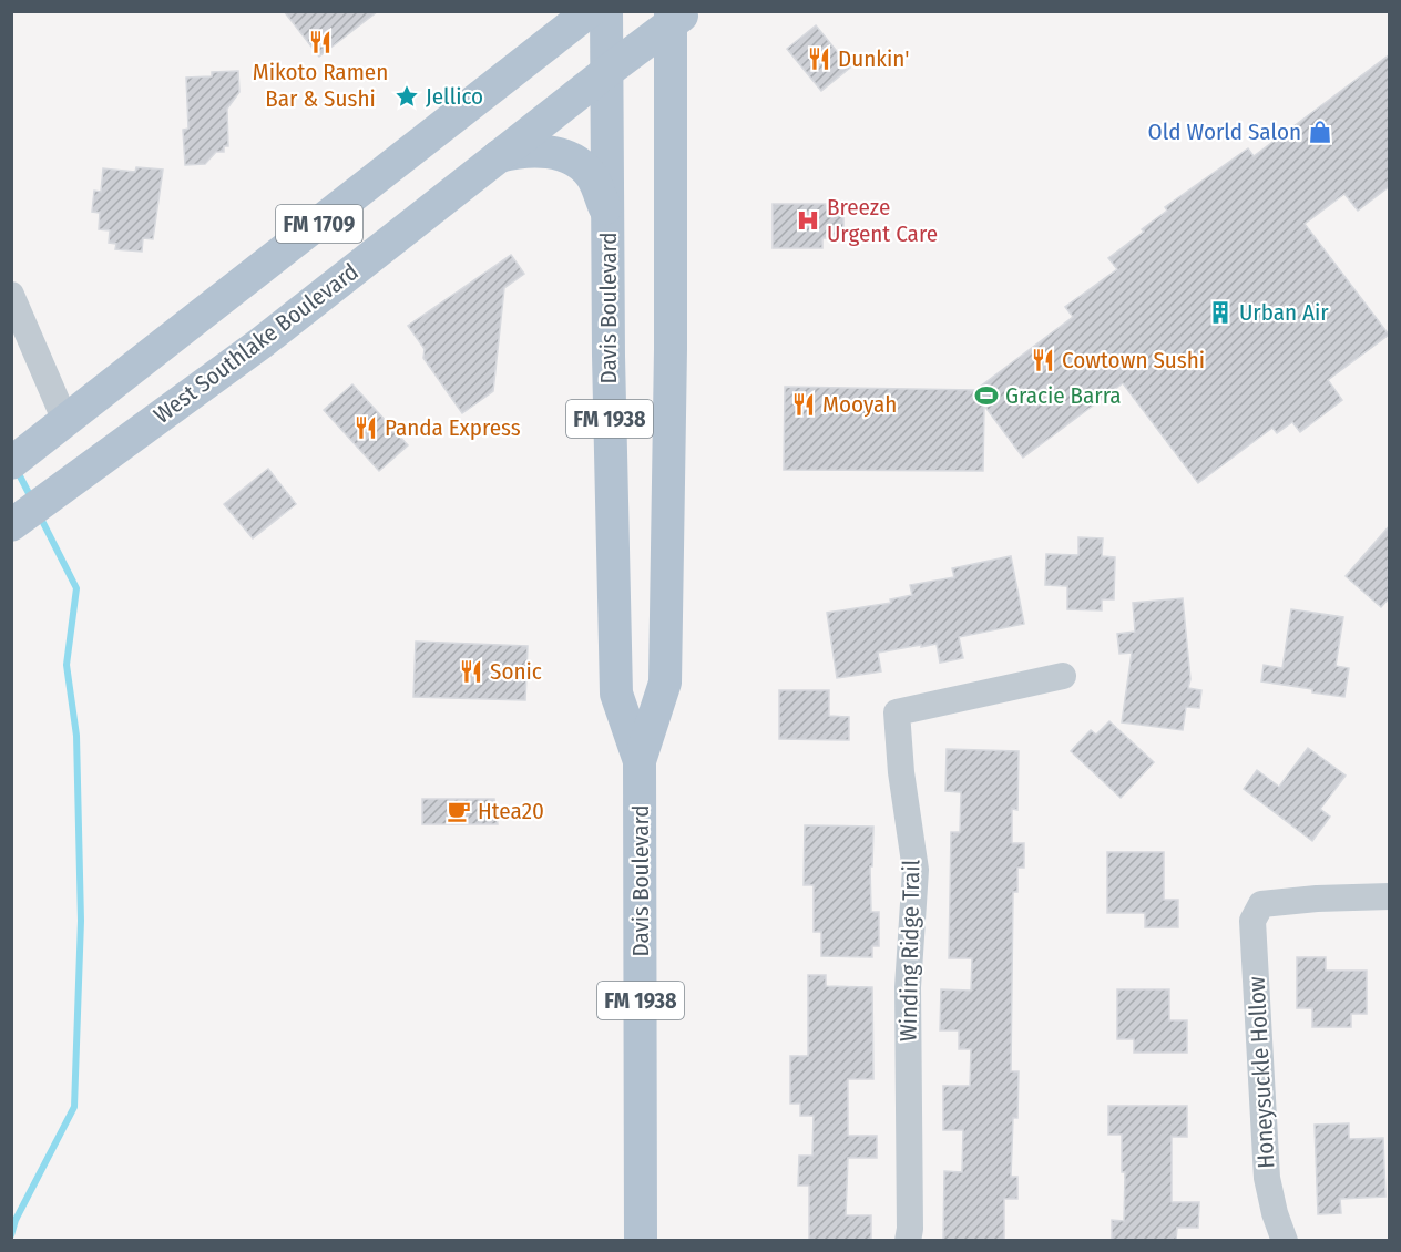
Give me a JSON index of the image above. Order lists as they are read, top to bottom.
{
  "streets": {
    "main road": [
      "FM 1709",
      "Davis Boulevard",
      "West Southlake Boulevard",
      "FM 1938"
    ],
    "street": ["Winding Ridge Trail", "Honeysuckle Hollow"]
  },
  "crossings": [
    ["Davis Boulevard", "West Southlake Boulevard"]
  ],
  "places": {
    "restaurant": [
      "Mikoto Ramen Bar & Sushi",
      "Dunkin'",
      "Cowtown Sushi",
      "Mooyah",
      "Panda Express",
      "Sonic"
    ],
    "place": ["Jellico"],
    "shop": ["Old World Salon"],
    "hospital": ["Breeze Urgent Care"],
    "building": ["Urban Air"],
    "sports": ["Gracie Barra"],
    "cafe": ["Htea20"]
  }
}
